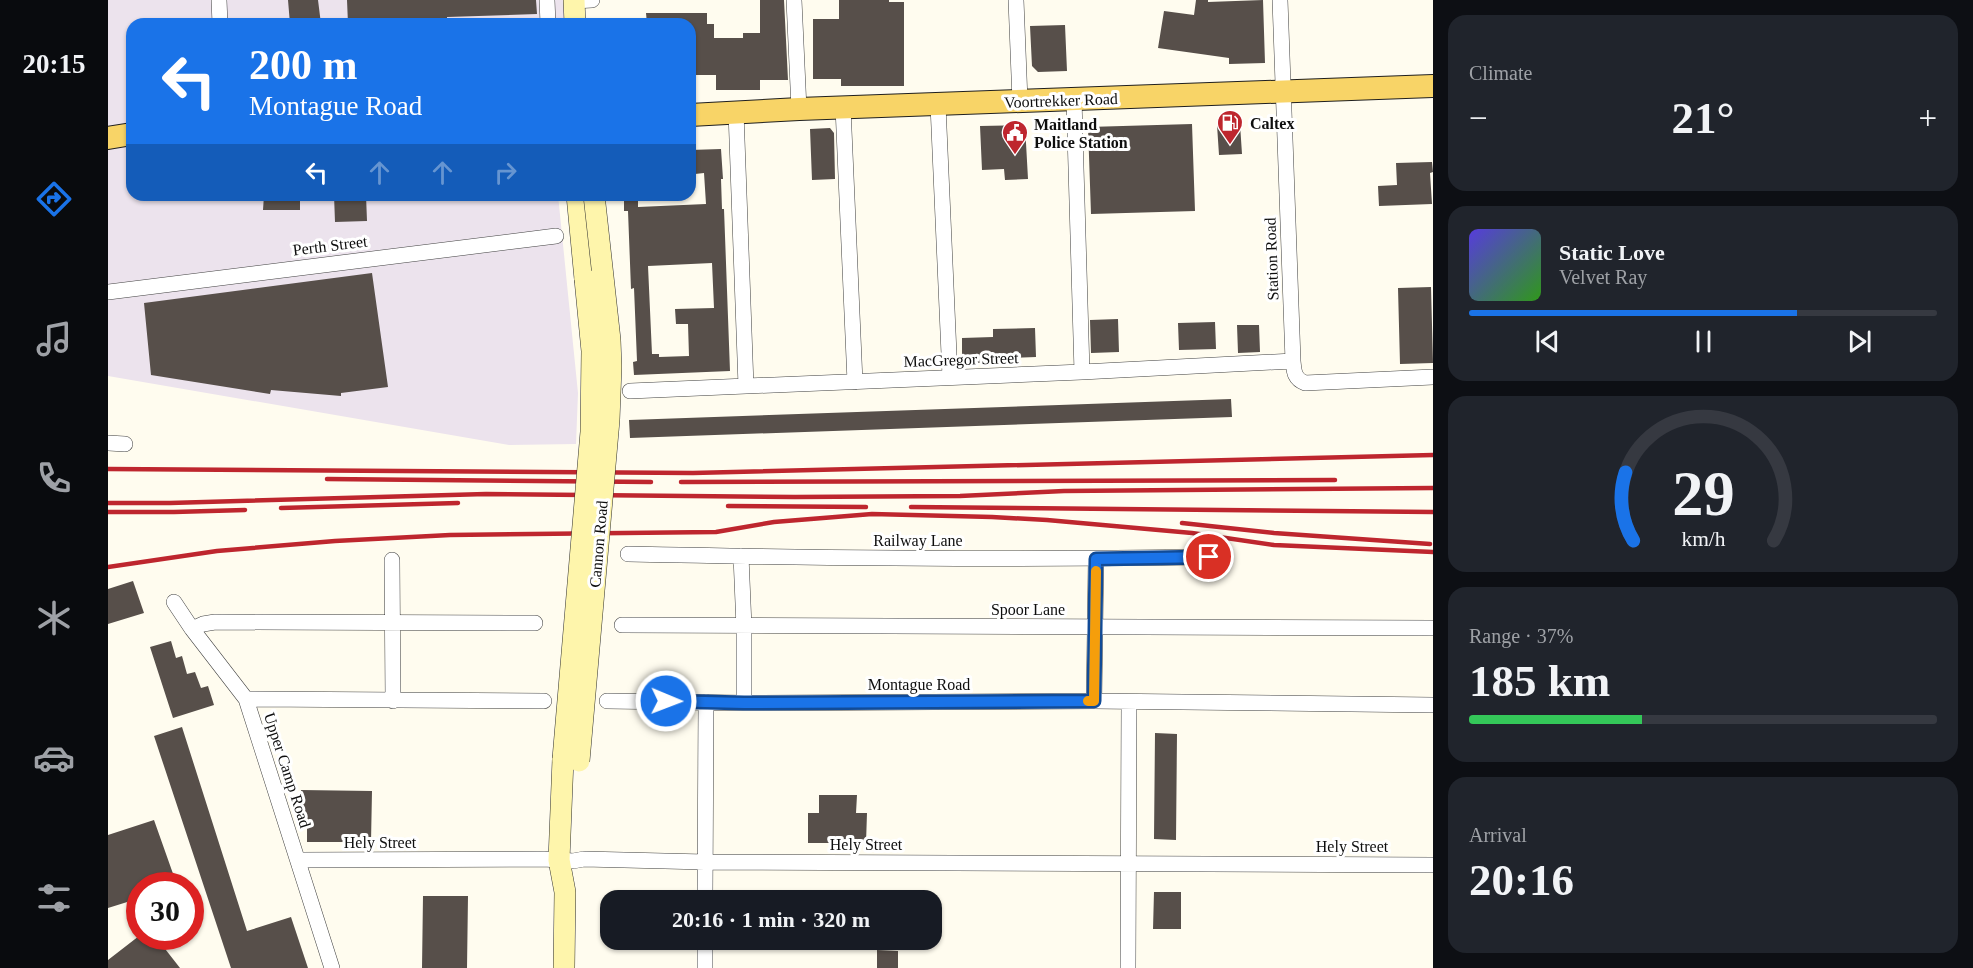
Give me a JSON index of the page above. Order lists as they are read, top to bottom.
{
  "streets": {
    "main road": ["Voortrekker Road", "Cannon Road"],
    "street": [
      "Perth Street",
      "Station Road",
      "MacGregor Street",
      "Railway Lane",
      "Spoor Lane",
      "Montague Road",
      "Upper Camp Road",
      "Hely Street"
    ]
  },
  "crossings": [
    ["Voortrekker Road", "Station Road"],
    ["Station Road", "MacGregor Street"],
    ["Cannon Road", "Hely Street"],
    ["Upper Camp Road", "Hely Street"]
  ],
  "places": {
    "fuel station": ["Caltex"],
    "public building": ["Maitland Police Station"]
  },
  "page": {
    "tabs": "20:15",
    "tile": [
      "Climate",
      ["Range · 37%", "185 km"],
      ["Arrival", "20:16"]
    ],
    "turn": ["200 m", "Montague Road"],
    "heat": ["−", "21°", "+"],
    "song": ["Static Love", "Velvet Ray"],
    "limit": "30",
    "trip": "20:16 · 1 min · 320 m",
    "gauge": ["29", "km/h"]
  }
}
